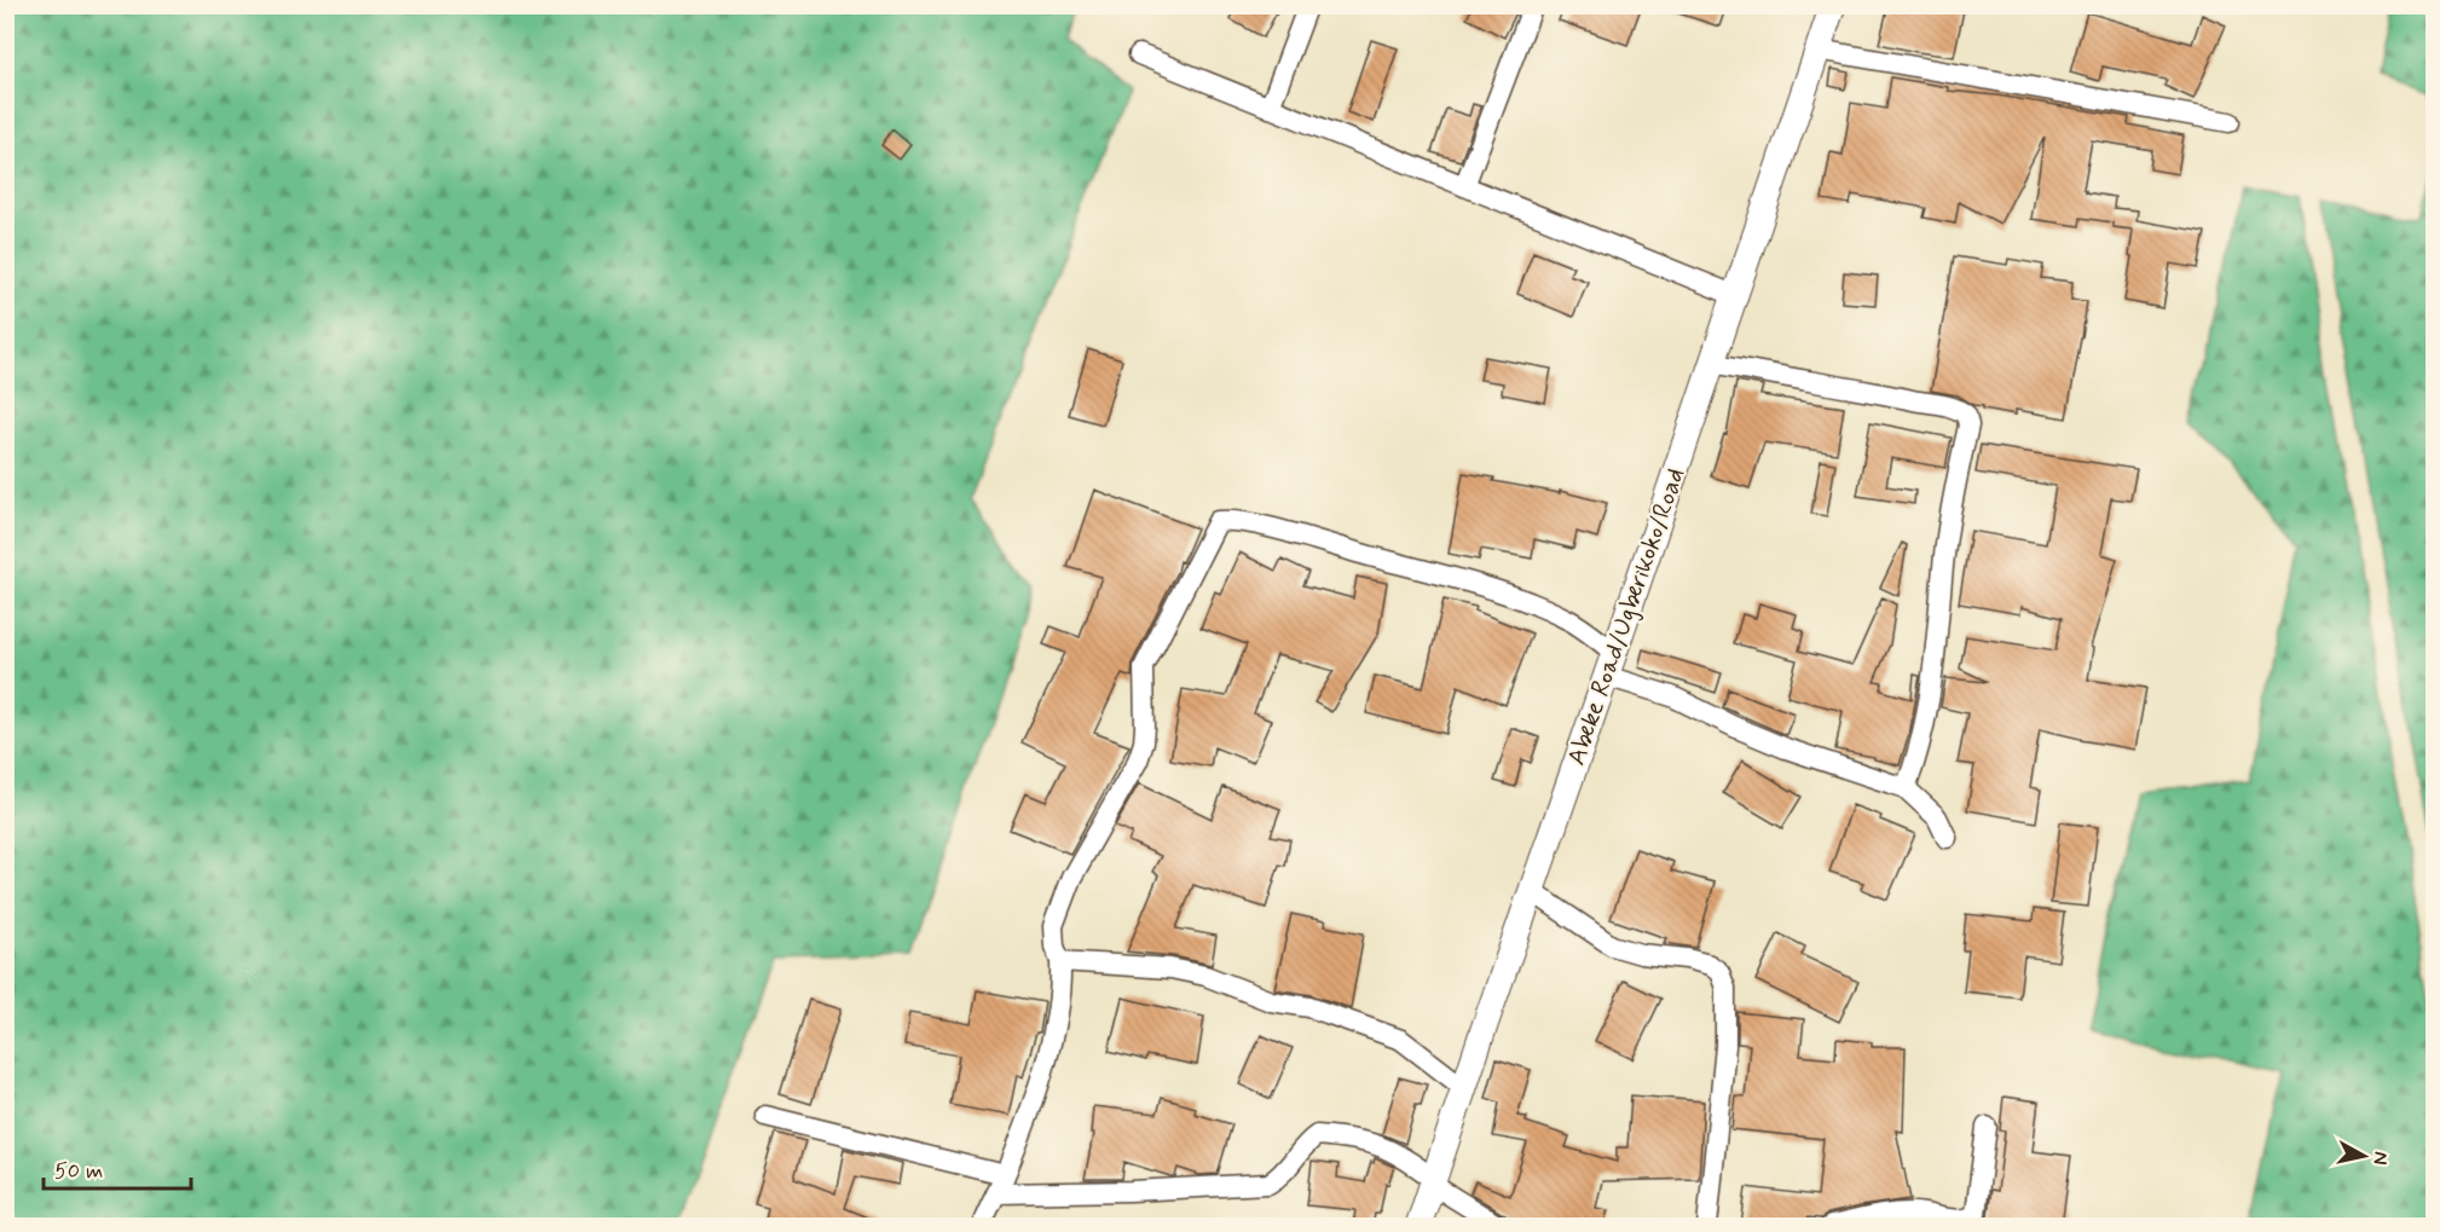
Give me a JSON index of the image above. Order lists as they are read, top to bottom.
{
  "streets": {
    "street": ["Abeke Road/Ugberikoko/Road"]
  },
  "scale_bar": "50 m",
  "north": "right"
}
